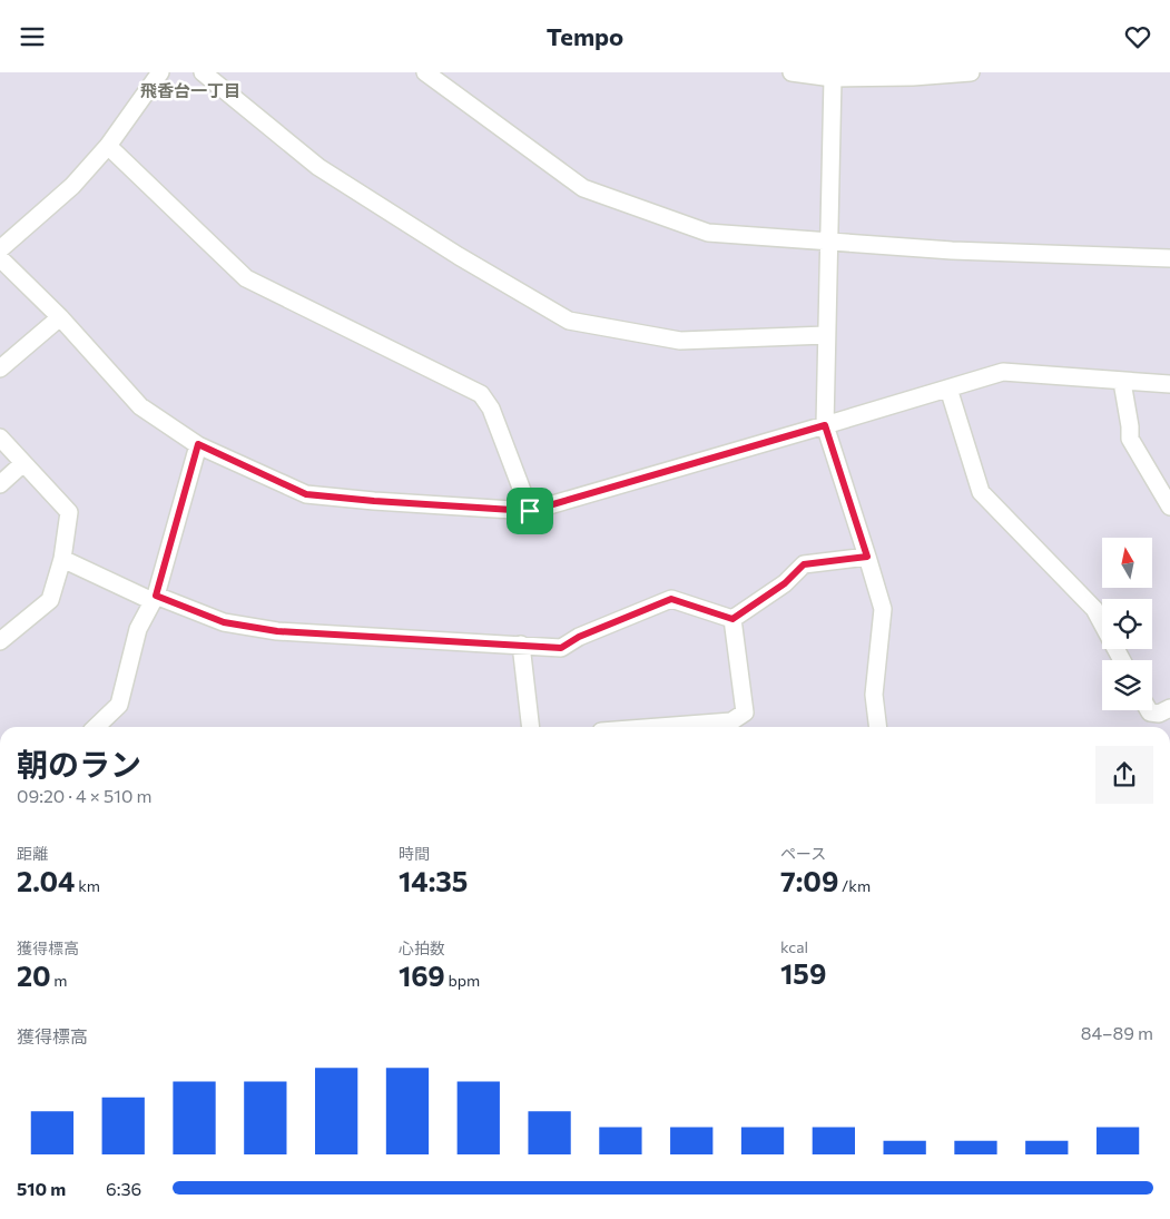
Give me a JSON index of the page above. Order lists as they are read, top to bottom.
{
  "districts": ["飛香台一丁目"],
  "north": "top",
  "page": {
    "header": "Tempo",
    "heading": ["朝のラン", "09:20 · 4 × 510 m"],
    "stats": [
      ["距離", "2.04 km"],
      ["時間", "14:35"],
      ["ペース", "7:09 /km"],
      ["獲得標高", "20 m"],
      ["心拍数", "169 bpm"],
      ["kcal", "159"]
    ],
    "chart": ["獲得標高", "84–89 m"],
    "list": [
      {
        "name": "510 m",
        "note": "6:36"
      }
    ]
  }
}
